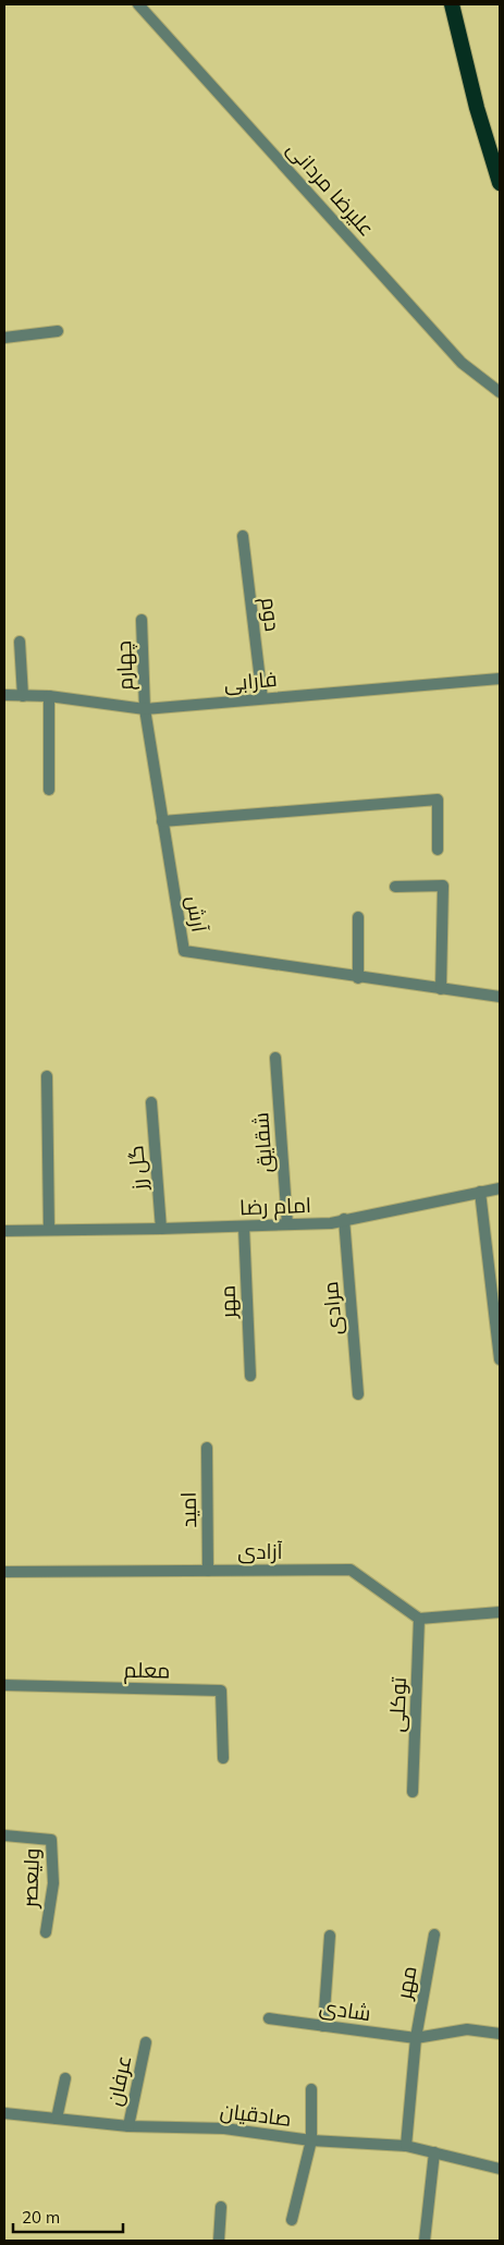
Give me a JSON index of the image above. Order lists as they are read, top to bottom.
{
  "streets": {
    "street": [
      "علیرضا مردانی",
      "دوم",
      "چهارم",
      "فارابی",
      "آرش",
      "شقایق",
      "گل رز",
      "امام رضا",
      "مهر",
      "مرادی",
      "امید",
      "آزادی",
      "معلم",
      "توکلی",
      "ولیعصر",
      "شادی",
      "عرفان",
      "صادقیان"
    ]
  },
  "crossings": [
    ["دوم", "فارابی"],
    ["چهارم", "فارابی"],
    ["چهارم", "آرش"],
    ["فارابی", "آرش"],
    ["شقایق", "امام رضا"],
    ["گل رز", "امام رضا"],
    ["امام رضا", "مهر"],
    ["امام رضا", "مرادی"],
    ["مهر", "شادی"],
    ["مهر", "صادقیان"],
    ["امید", "آزادی"],
    ["آزادی", "توکلی"],
    ["عرفان", "صادقیان"]
  ],
  "scale_bar": "20 m"
}
